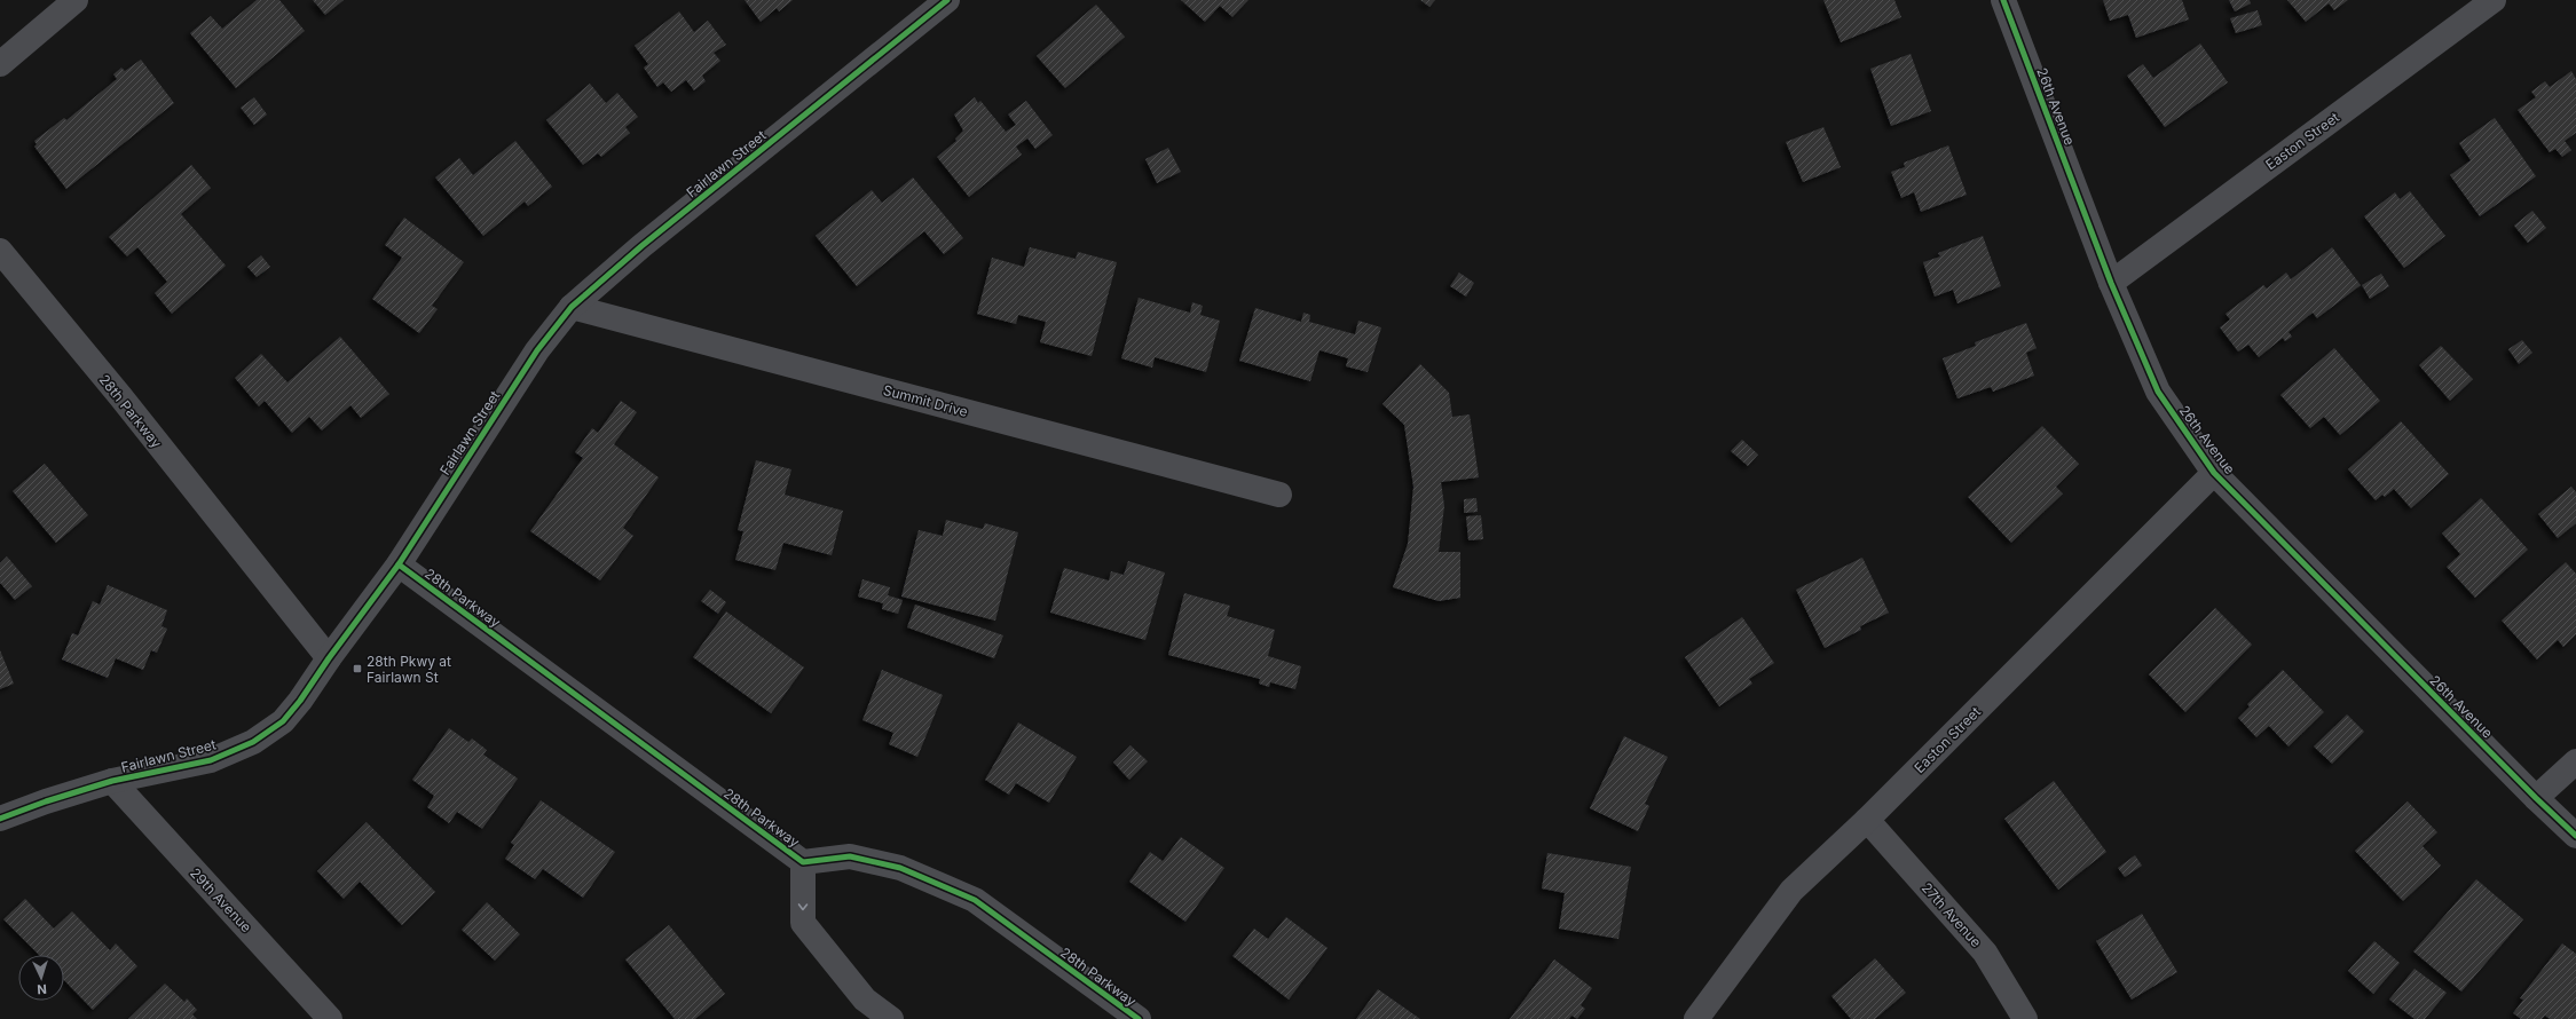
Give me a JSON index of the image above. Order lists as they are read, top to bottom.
{
  "streets": {
    "street": [
      "26th Avenue",
      "Easton Street",
      "Fairlawn Street",
      "Summit Drive",
      "28th Parkway",
      "29th Avenue",
      "27th Avenue"
    ]
  },
  "crossings": [
    ["26th Avenue", "Easton Street"],
    ["Easton Street", "27th Avenue"],
    ["Fairlawn Street", "Summit Drive"],
    ["Fairlawn Street", "28th Parkway"],
    ["Fairlawn Street", "29th Avenue"]
  ],
  "places": {
    "transit": ["28th Pkwy at Fairlawn St"]
  },
  "north": "bottom"
}
